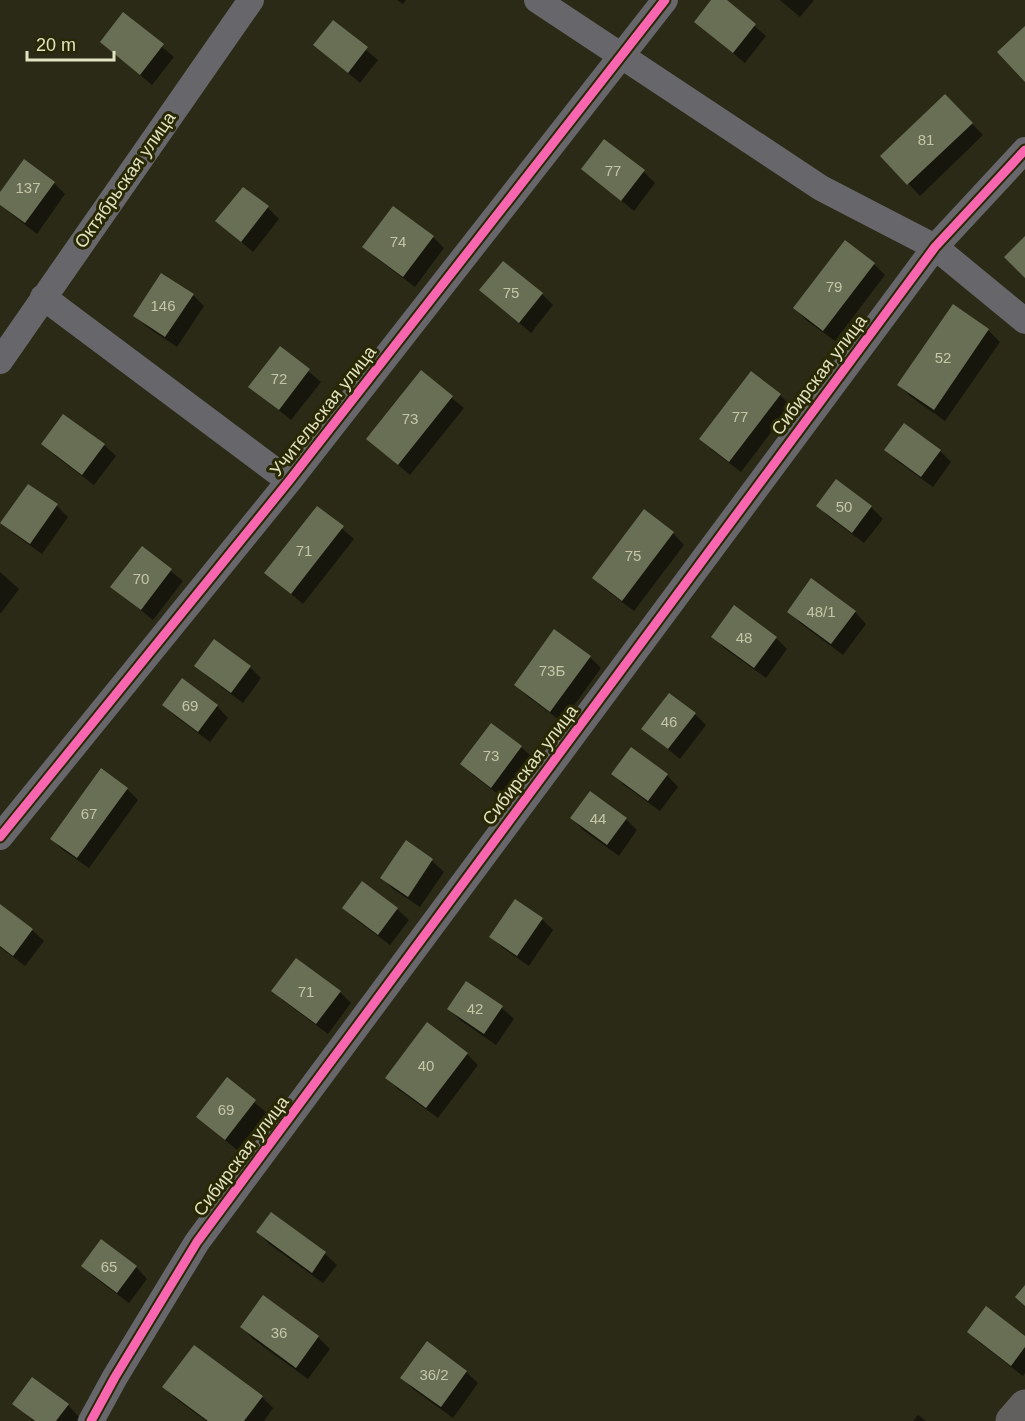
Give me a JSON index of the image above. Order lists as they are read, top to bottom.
{
  "streets": {
    "street": ["Октябрьская улица", "Сибирская улица", "Учительская улица"]
  },
  "house_numbers": [
    "81",
    "77",
    "137",
    "74",
    "79",
    "75",
    "146",
    "52",
    "72",
    "77",
    "73",
    "50",
    "71",
    "75",
    "70",
    "48/1",
    "48",
    "73Б",
    "69",
    "46",
    "73",
    "67",
    "44",
    "71",
    "42",
    "40",
    "69",
    "65",
    "36",
    "36/2"
  ],
  "scale_bar": "20 m"
}
